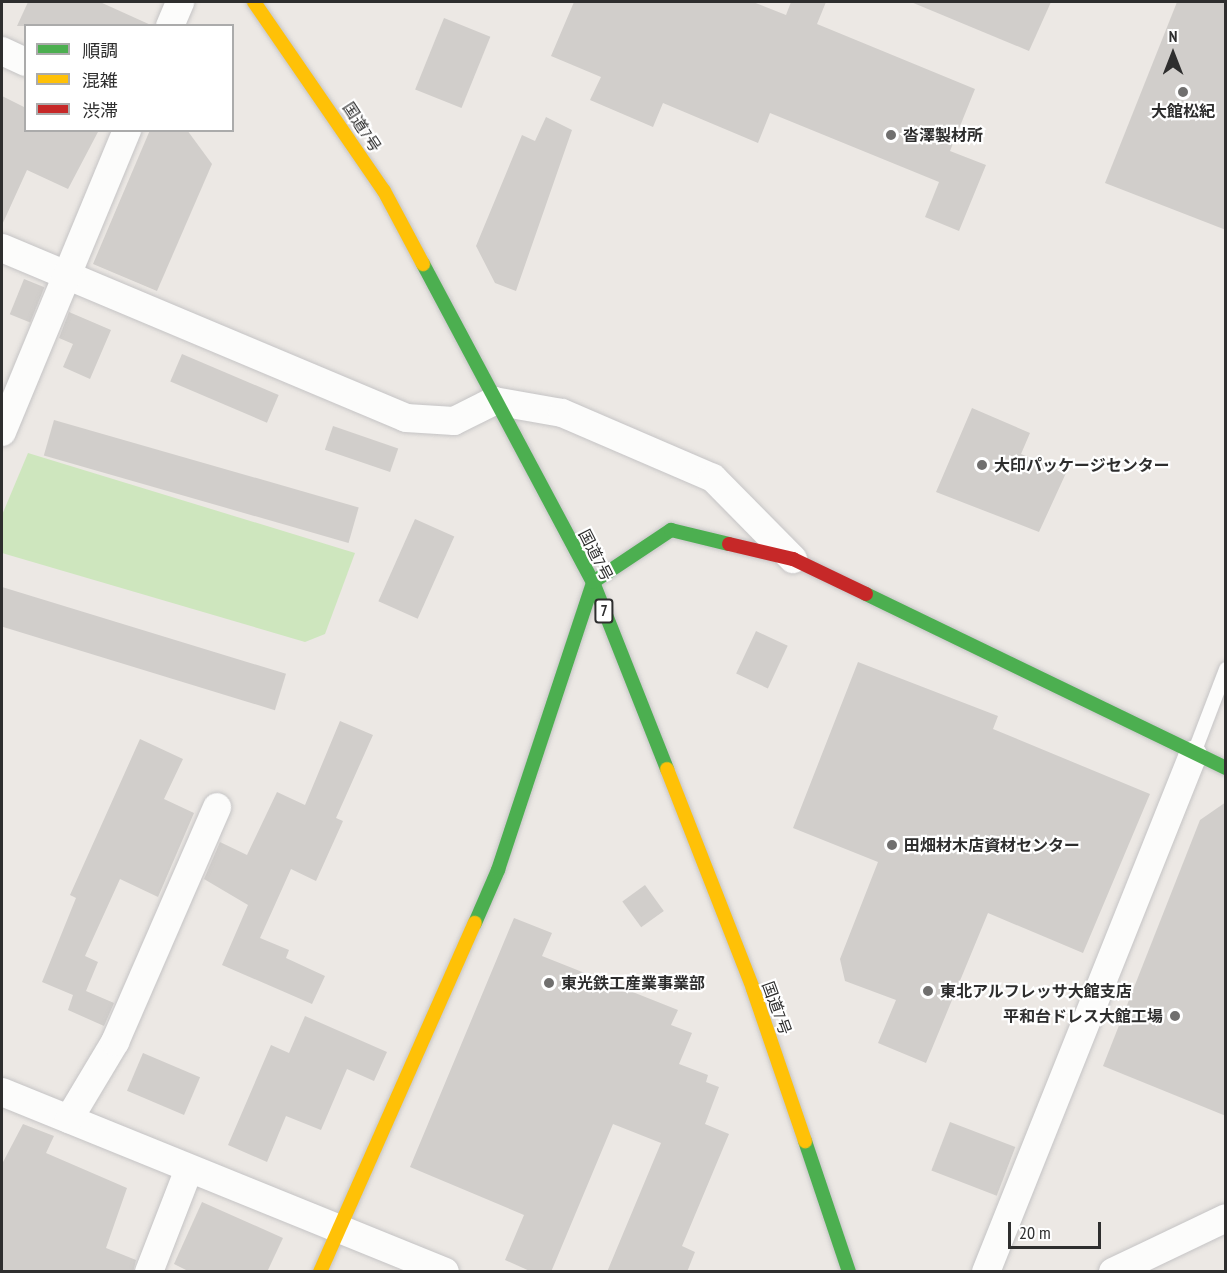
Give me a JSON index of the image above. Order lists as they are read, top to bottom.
{
  "streets": {
    "main road": ["国道7号", "7"]
  },
  "places": [
    "大館松紀",
    "沓澤製材所",
    "大印パッケージセンター",
    "田畑材木店資材センター",
    "東光鉄工産業事業部",
    "東北アルフレッサ大館支店",
    "平和台ドレス大館工場"
  ],
  "legend": ["順調", "混雑", "渋滞"],
  "scale_bar": "20 m",
  "north": "top"
}
